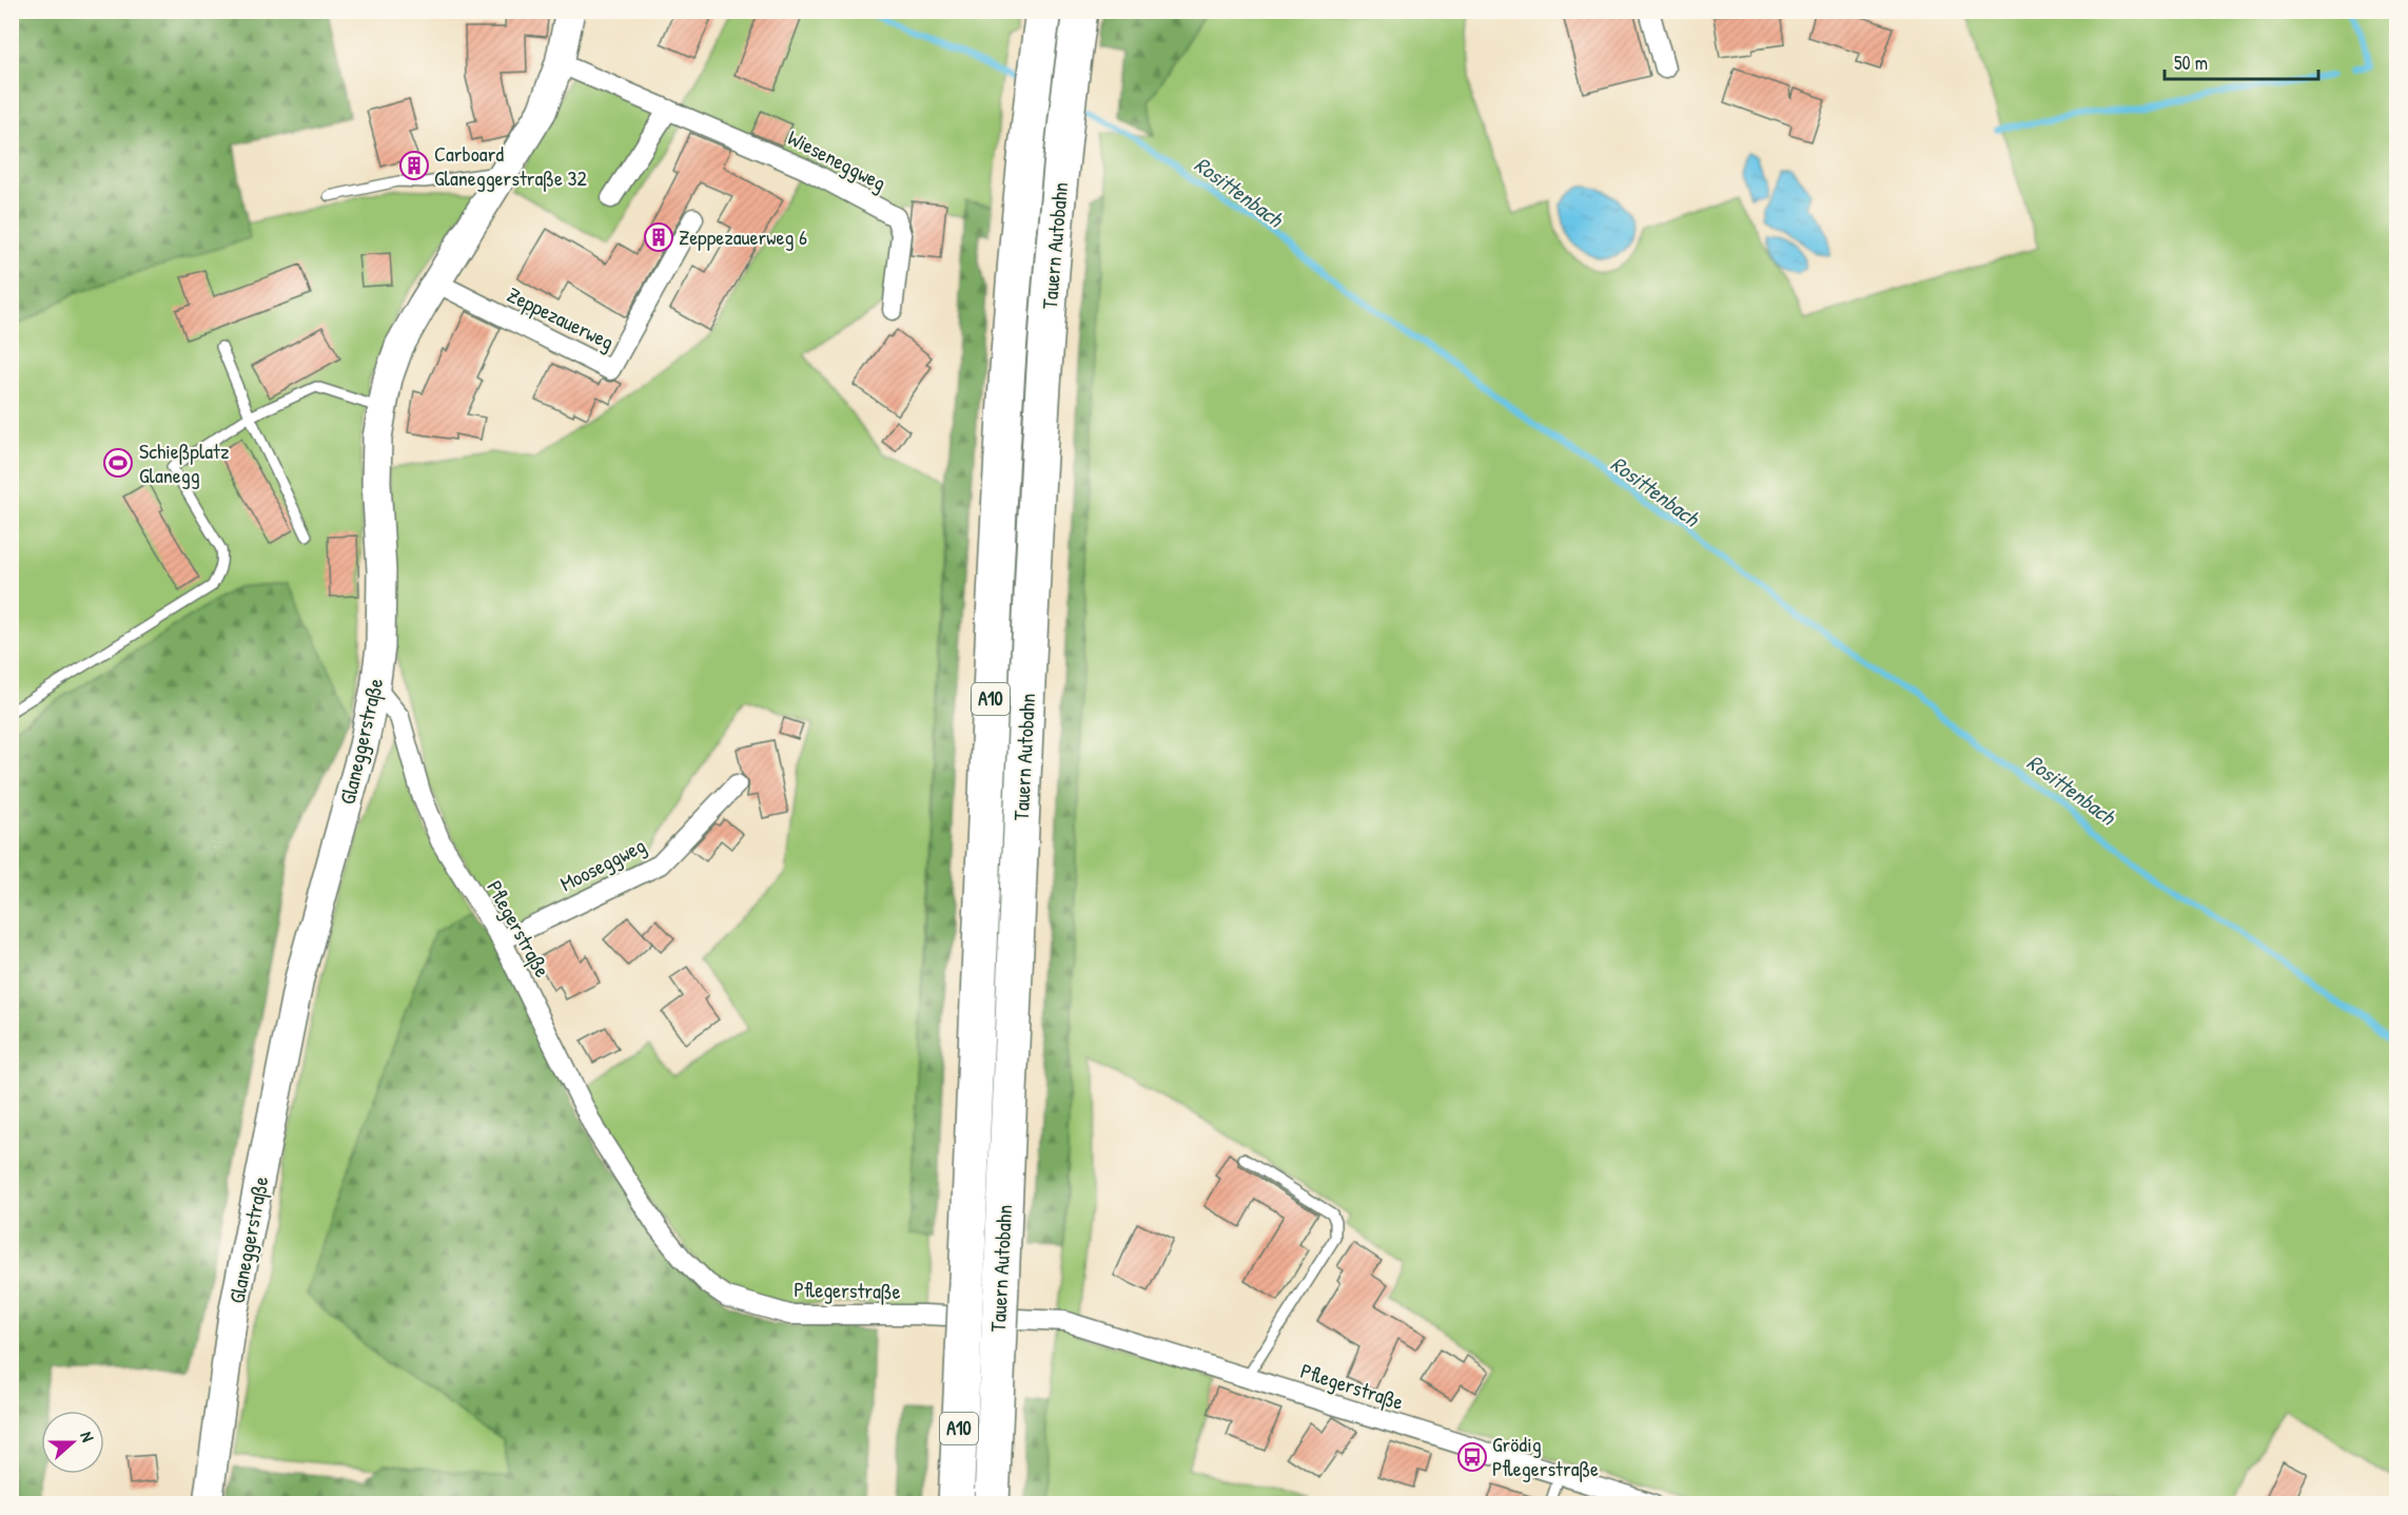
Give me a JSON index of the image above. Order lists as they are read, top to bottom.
{
  "streets": {
    "highway": ["Tauern Autobahn", "A10"],
    "street": [
      "Wieseneggweg",
      "Zeppezauerweg",
      "Glaneggerstraße",
      "Mooseggweg",
      "Pflegerstraße"
    ]
  },
  "crossings": [
    ["Wieseneggweg", "Glaneggerstraße"],
    ["Zeppezauerweg", "Glaneggerstraße"],
    ["Glaneggerstraße", "Pflegerstraße"],
    ["Mooseggweg", "Pflegerstraße"]
  ],
  "water": ["Rosittenbach"],
  "places": {
    "building": ["Carboard Glaneggerstraße 32", "Zeppezauerweg 6"],
    "sports": ["Schießplatz Glanegg"],
    "bus stop": ["Grödig Pflegerstraße"]
  },
  "scale_bar": "50 m",
  "north": "right"
}
